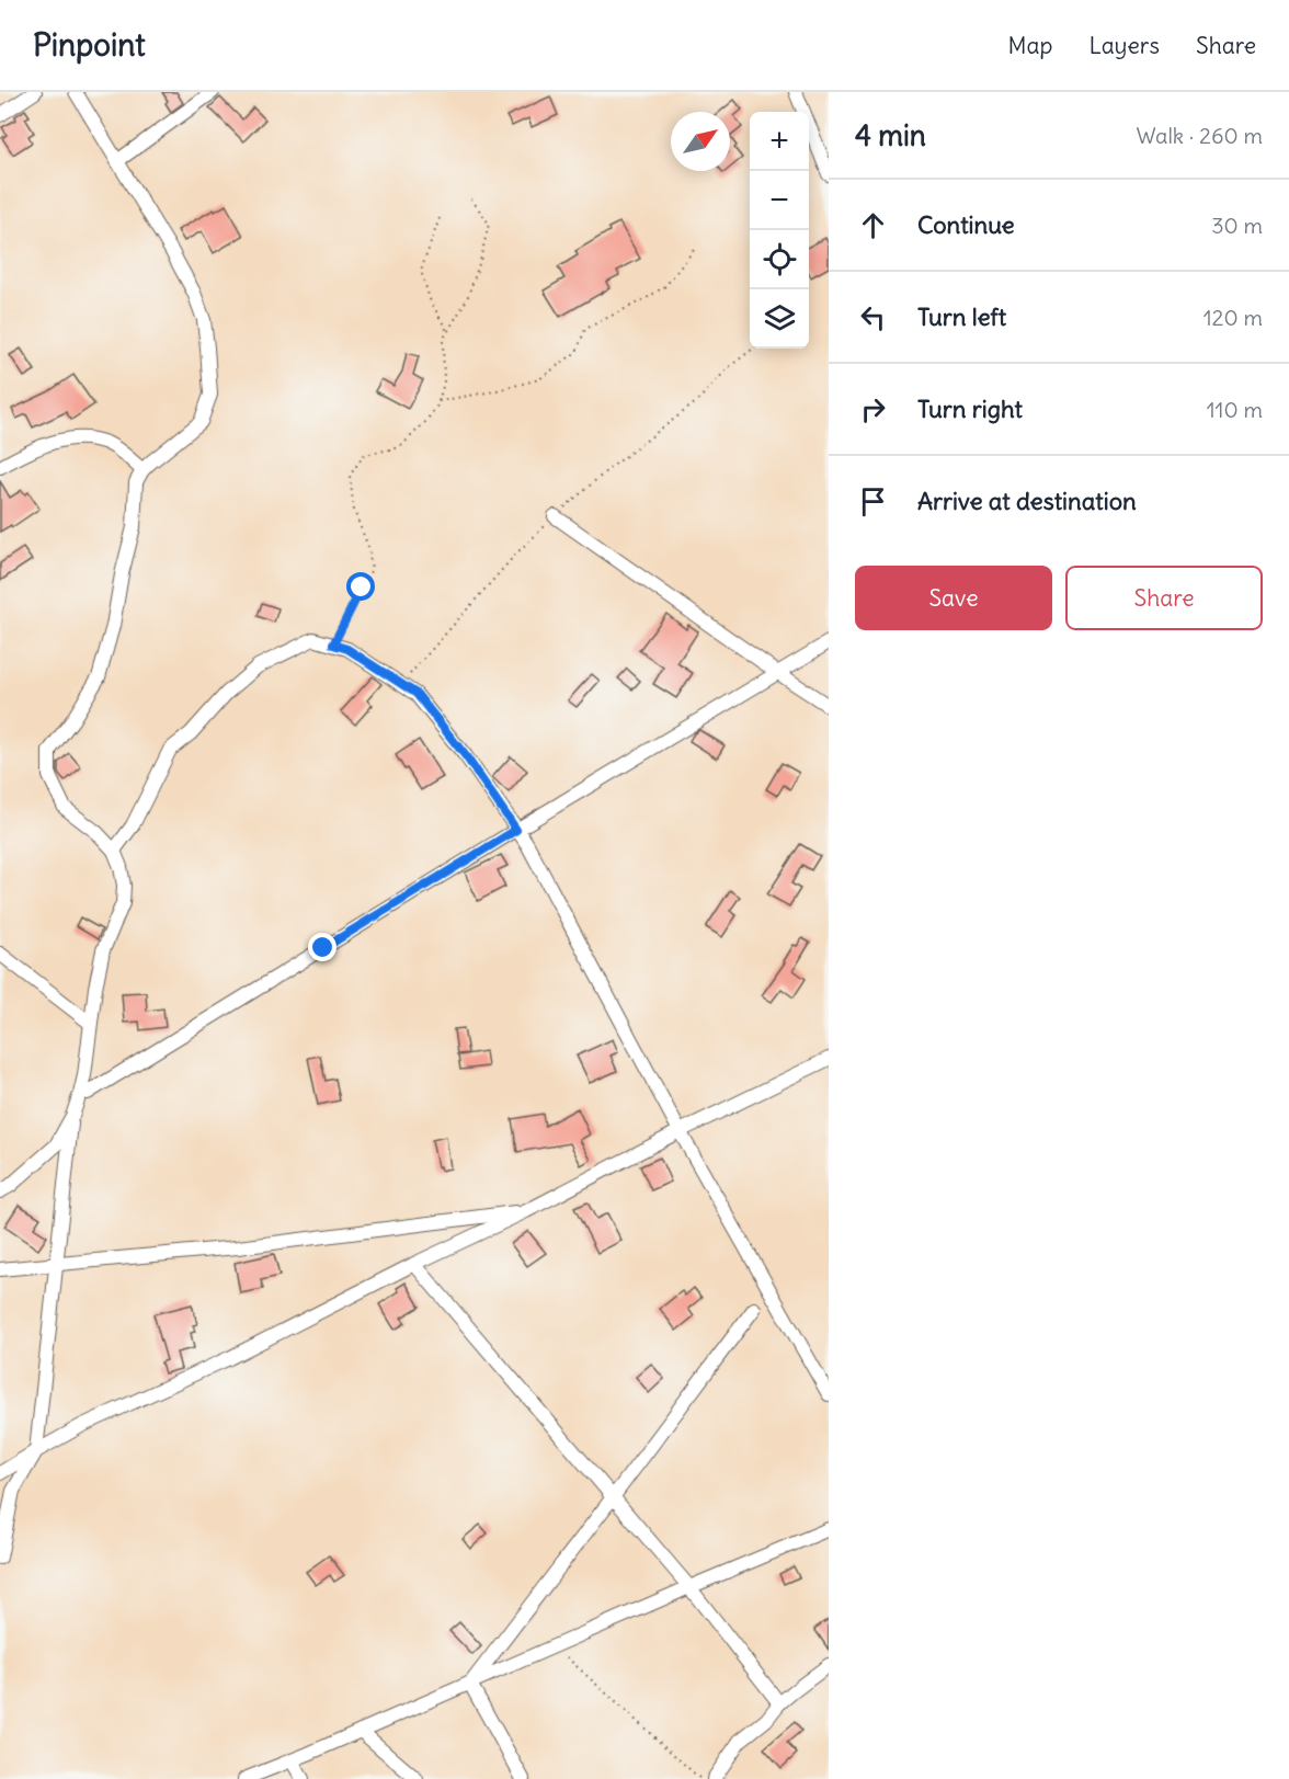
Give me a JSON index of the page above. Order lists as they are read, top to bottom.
{
  "north": "top right",
  "page": {
    "header": "Pinpoint",
    "nav": ["Map", "Layers", "Share"],
    "heading": ["4 min", "Walk · 260 m"],
    "map_buttons": ["+", "−"],
    "list": [
      ["Continue", "30 m"],
      ["Turn left", "120 m"],
      ["Turn right", "110 m"],
      "Arrive at destination"
    ],
    "buttons": ["Save", "Share"]
  }
}
